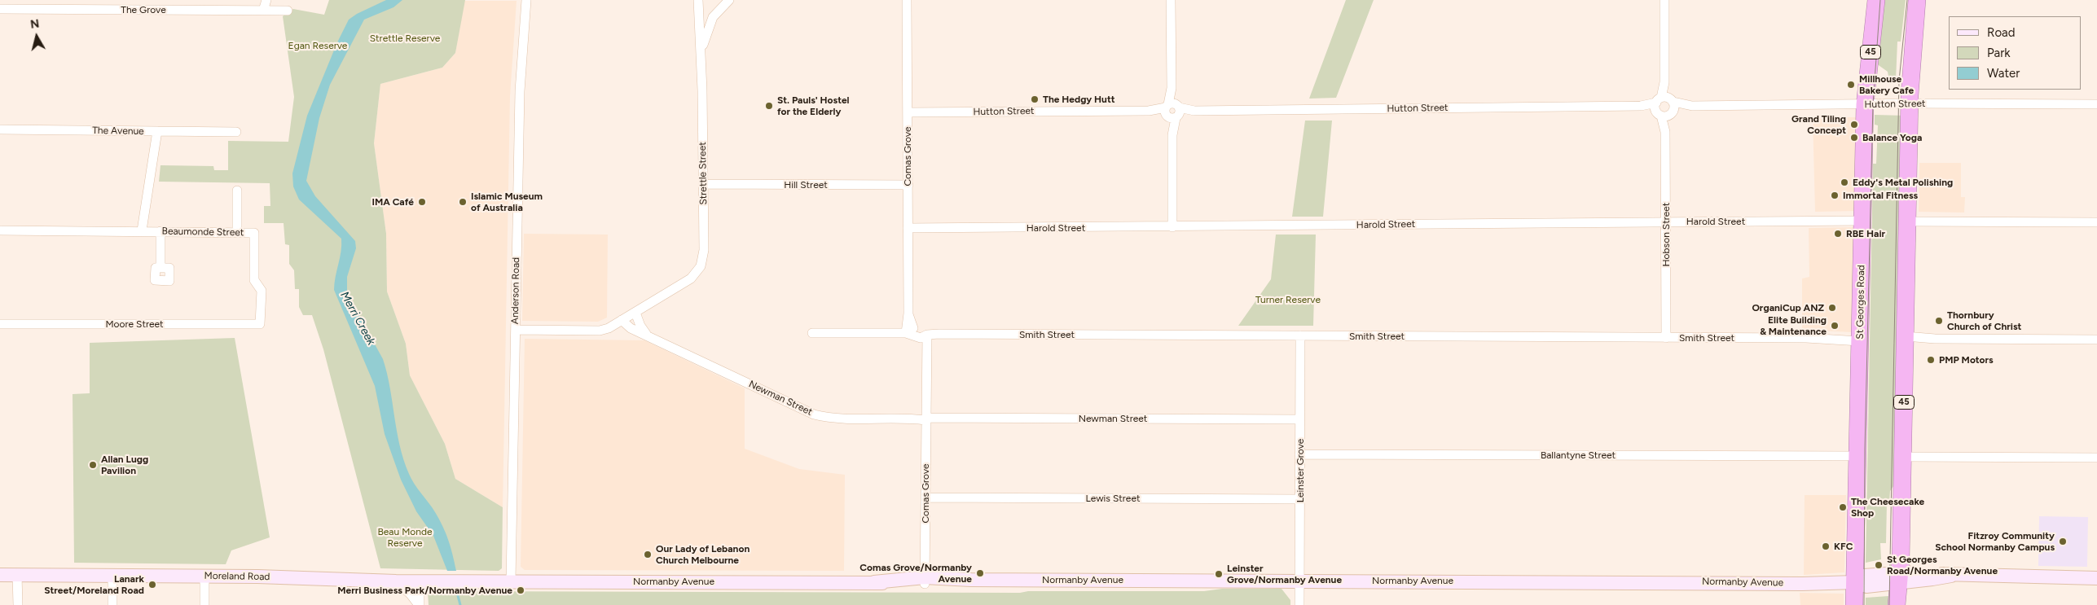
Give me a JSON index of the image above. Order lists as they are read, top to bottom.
{
  "streets": {
    "highway": ["45", "St Georges Road"],
    "main road": ["Moreland Road", "Normanby Avenue"],
    "street": [
      "The Grove",
      "Hutton Street",
      "The Avenue",
      "Comas Grove",
      "Strettle Street",
      "Hill Street",
      "Harold Street",
      "Beaumonde Street",
      "Hobson Street",
      "Anderson Road",
      "Moore Street",
      "Smith Street",
      "Newman Street",
      "Ballantyne Street",
      "Leinster Grove",
      "Lewis Street"
    ]
  },
  "crossings": [
    ["45", "Hutton Street"],
    ["45", "Normanby Avenue"],
    ["Hutton Street", "Comas Grove"],
    ["Hutton Street", "Hobson Street"],
    ["Hutton Street", "St Georges Road"],
    ["Comas Grove", "Hill Street"],
    ["Comas Grove", "Harold Street"],
    ["Comas Grove", "Smith Street"],
    ["Comas Grove", "Newman Street"],
    ["Comas Grove", "Lewis Street"],
    ["Comas Grove", "Normanby Avenue"],
    ["Strettle Street", "Hill Street"],
    ["Harold Street", "Hobson Street"],
    ["Harold Street", "St Georges Road"],
    ["Beaumonde Street", "Moore Street"],
    ["Hobson Street", "Smith Street"],
    ["Anderson Road", "Normanby Avenue"],
    ["St Georges Road", "Smith Street"],
    ["St Georges Road", "Ballantyne Street"],
    ["St Georges Road", "Normanby Avenue"],
    ["Smith Street", "Leinster Grove"],
    ["Newman Street", "Leinster Grove"],
    ["Ballantyne Street", "Leinster Grove"],
    ["Leinster Grove", "Lewis Street"],
    ["Leinster Grove", "Normanby Avenue"],
    ["Moreland Road", "Normanby Avenue"]
  ],
  "water": ["Merri Creek"],
  "parks": [
    "Strettle Reserve",
    "Egan Reserve",
    "Turner Reserve",
    "Beau Monde Reserve"
  ],
  "places": [
    "Millhouse Bakery Cafe",
    "The Hedgy Hutt",
    "St. Pauls' Hostel for the Elderly",
    "Grand Tiling Concept",
    "Balance Yoga",
    "Eddy's Metal Polishing",
    "Immortal Fitness",
    "IMA Café",
    "Islamic Museum of Australia",
    "RBE Hair",
    "OrganiCup ANZ",
    "Thornbury Church of Christ",
    "Elite Building & Maintenance",
    "PMP Motors",
    "Allan Lugg Pavilion",
    "The Cheesecake Shop",
    "Fitzroy Community School Normanby Campus",
    "KFC",
    "Our Lady of Lebanon Church Melbourne",
    "St Georges Road/Normanby Avenue",
    "Comas Grove/Normanby Avenue",
    "Leinster Grove/Normanby Avenue",
    "Lanark Street/Moreland Road",
    "Merri Business Park/Normanby Avenue"
  ],
  "legend": ["Road", "Park", "Water"],
  "north": "top"
}
